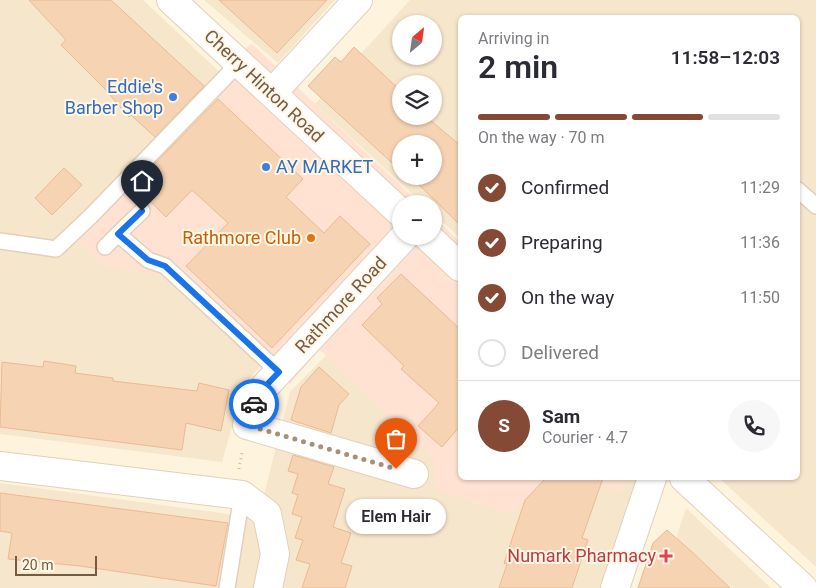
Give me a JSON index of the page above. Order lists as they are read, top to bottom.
{
  "streets": {
    "street": ["Cherry Hinton Road", "Rathmore Road"]
  },
  "places": {
    "other": [
      "Eddie's Barber Shop",
      "AY MARKET",
      "Rathmore Club",
      "Elem Hair"
    ],
    "health": ["Numark Pharmacy"]
  },
  "scale_bar": "20 m",
  "north": "top right",
  "page": {
    "map_buttons": ["+", "−"],
    "heading": ["2 min", "Arriving in", "11:58–12:03"],
    "panel": ["Sam", "Courier · 4.7"],
    "bar": "On the way · 70 m",
    "list": [
      ["Confirmed", "11:29"],
      ["Preparing", "11:36"],
      ["On the way", "11:50"],
      "Delivered"
    ],
    "round": "S",
    "bubble": "Elem Hair",
    "scale": "20 m"
  }
}
